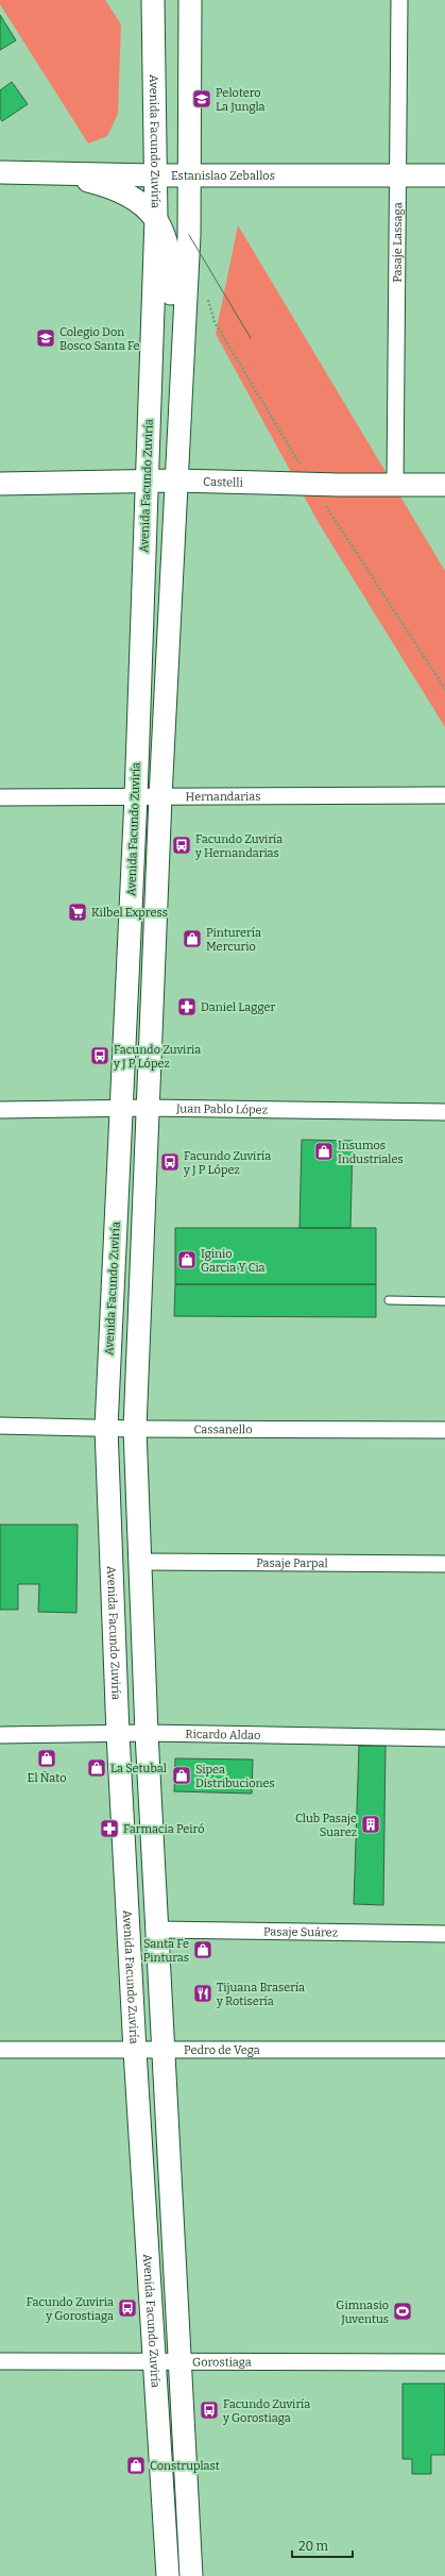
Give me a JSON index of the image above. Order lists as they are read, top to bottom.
{
  "streets": {
    "main road": ["Avenida Facundo Zuviría", "Estanislao Zeballos", "Castelli"],
    "street": [
      "Pasaje Lassaga",
      "Hernandarias",
      "Juan Pablo López",
      "Cassanello",
      "Pasaje Parpal",
      "Ricardo Aldao",
      "Pasaje Suárez",
      "Pedro de Vega",
      "Gorostiaga"
    ]
  },
  "crossings": [
    ["Avenida Facundo Zuviría", "Estanislao Zeballos"],
    ["Avenida Facundo Zuviría", "Castelli"],
    ["Avenida Facundo Zuviría", "Hernandarias"],
    ["Avenida Facundo Zuviría", "Juan Pablo López"],
    ["Avenida Facundo Zuviría", "Cassanello"],
    ["Avenida Facundo Zuviría", "Pasaje Parpal"],
    ["Avenida Facundo Zuviría", "Ricardo Aldao"],
    ["Avenida Facundo Zuviría", "Pasaje Suárez"],
    ["Avenida Facundo Zuviría", "Pedro de Vega"],
    ["Avenida Facundo Zuviría", "Gorostiaga"],
    ["Estanislao Zeballos", "Pasaje Lassaga"],
    ["Pasaje Lassaga", "Castelli"]
  ],
  "places": {
    "school or university": ["Pelotero La Jungla", "Colegio Don Bosco Santa Fe"],
    "bus stop": [
      "Facundo Zuviría y Hernandarias",
      "Facundo Zuviria y J P López",
      "Facundo Zuviría y J P López",
      "Facundo Zuviria y Gorostiaga",
      "Facundo Zuviría y Gorostiaga"
    ],
    "supermarket": ["Kilbel Express"],
    "shop": [
      "Pinturería Mercurio",
      "Insumos Industriales",
      "Iginio Garcia Y Cia",
      "El Ñato",
      "La Setubal",
      "Sipea Distribuciones",
      "Santa Fe Pinturas",
      "Construplast"
    ],
    "pharmacy": ["Daniel Lagger", "Farmacia Peiró"],
    "building": ["Club Pasaje Suarez"],
    "restaurant": ["Tijuana Brasería y Rotisería"],
    "sports": ["Gimnasio Juventus"]
  },
  "scale_bar": "20 m"
}
